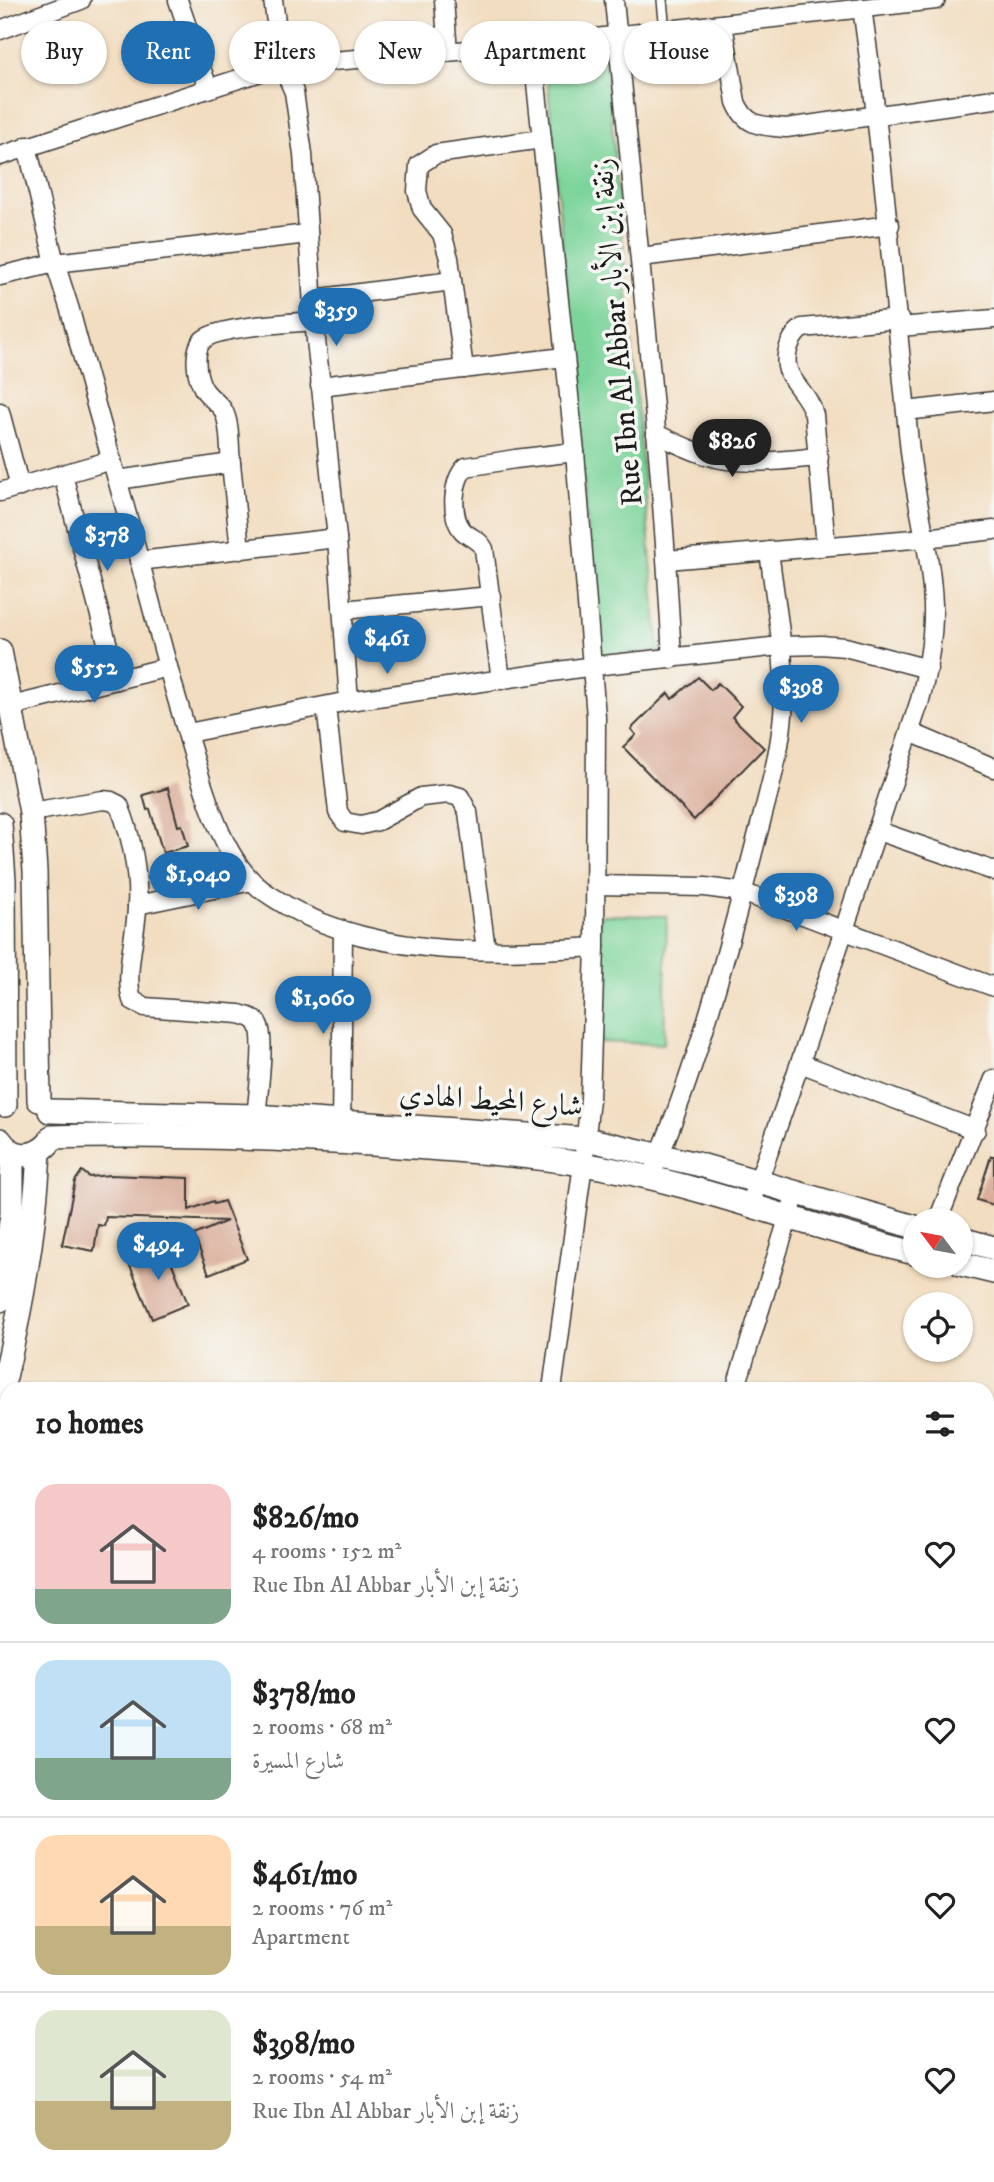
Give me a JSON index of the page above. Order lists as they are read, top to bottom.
{
  "streets": {
    "street": ["Rue Ibn Al Abbar زنقة إبن الأبار", "شارع المحيط الهادي"]
  },
  "north": "top left",
  "page": {
    "chip": [
      "Buy",
      "Rent",
      "Filters",
      "New",
      "Apartment",
      "House"
    ],
    "price": [
      "$359",
      "$826",
      "$378",
      "$461",
      "$552",
      "$398",
      "$1,040",
      "$398",
      "$1,060",
      "$494"
    ],
    "heading": "10 homes",
    "list": [
      {
        "name": "$826/mo",
        "note": "4 rooms · 152 m² · Rue Ibn Al Abbar زنقة إبن الأبار"
      },
      {
        "name": "$378/mo",
        "note": "2 rooms · 68 m² · شارع المسيرة"
      },
      {
        "name": "$461/mo",
        "note": "2 rooms · 76 m² · Apartment"
      },
      {
        "name": "$398/mo",
        "note": "2 rooms · 54 m² · Rue Ibn Al Abbar زنقة إبن الأبار"
      }
    ]
  }
}
